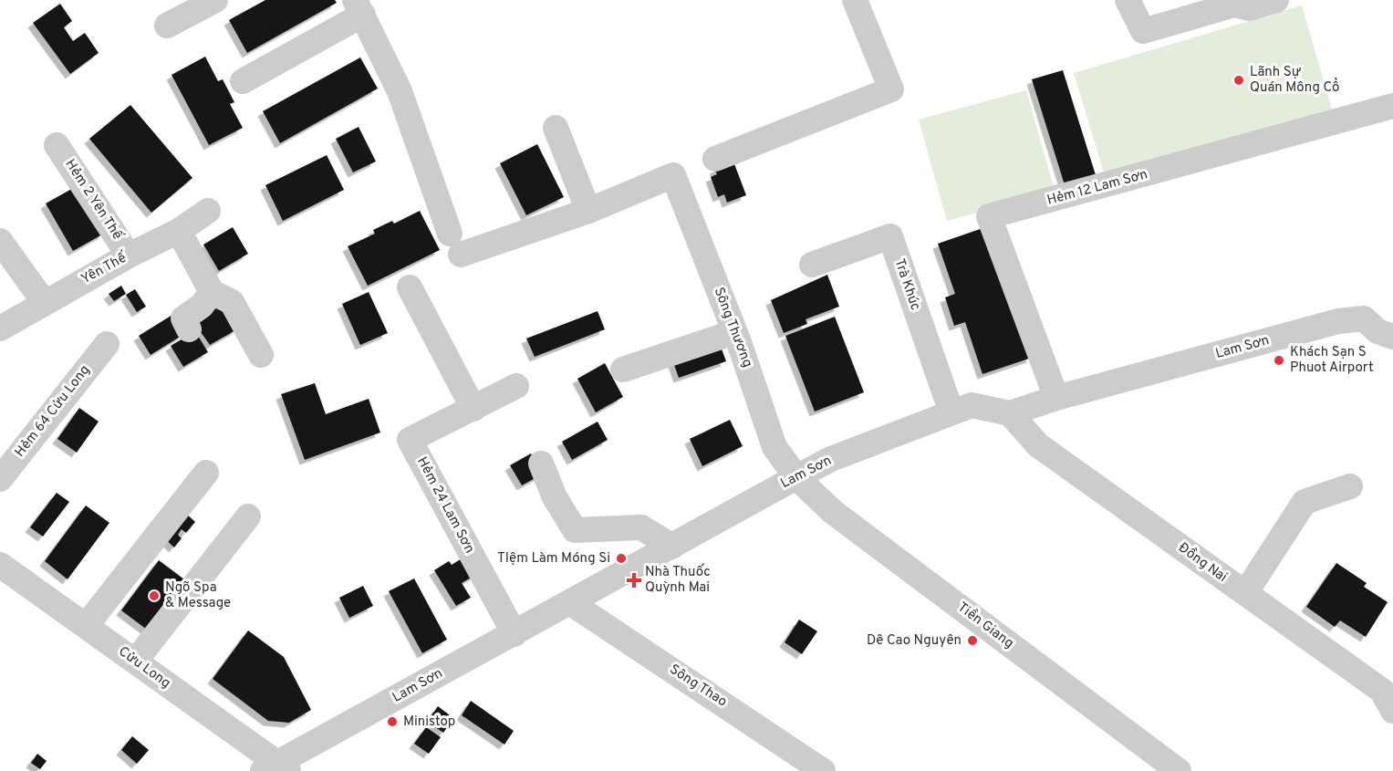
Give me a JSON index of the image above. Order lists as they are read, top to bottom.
{
  "streets": {
    "street": [
      "Hẻm 12 Lam Sơn",
      "Hẻm 2 Yên Thế",
      "Yên Thế",
      "Trà Khúc",
      "Sông Thương",
      "Lam Sơn",
      "Hẻm 64 Cửu Long",
      "Hẻm 24 Lam Sơn",
      "Đồng Nai",
      "Tiền Giang",
      "Cửu Long",
      "Sông Thao"
    ]
  },
  "crossings": [
    ["Hẻm 12 Lam Sơn", "Lam Sơn"],
    ["Hẻm 2 Yên Thế", "Yên Thế"],
    ["Trà Khúc", "Lam Sơn"],
    ["Sông Thương", "Lam Sơn"],
    ["Sông Thương", "Tiền Giang"],
    ["Lam Sơn", "Hẻm 24 Lam Sơn"],
    ["Lam Sơn", "Đồng Nai"],
    ["Lam Sơn", "Tiền Giang"],
    ["Lam Sơn", "Cửu Long"],
    ["Lam Sơn", "Sông Thao"]
  ],
  "places": {
    "other": [
      "Lãnh Sự Quán Mông Cổ",
      "Khách Sạn S Phuot Airport",
      "TIệm Làm Móng Si",
      "Ngõ Spa & Message",
      "Dê Cao Nguyên",
      "Ministop"
    ],
    "health": ["Nhà Thuốc Quỳnh Mai"]
  }
}
